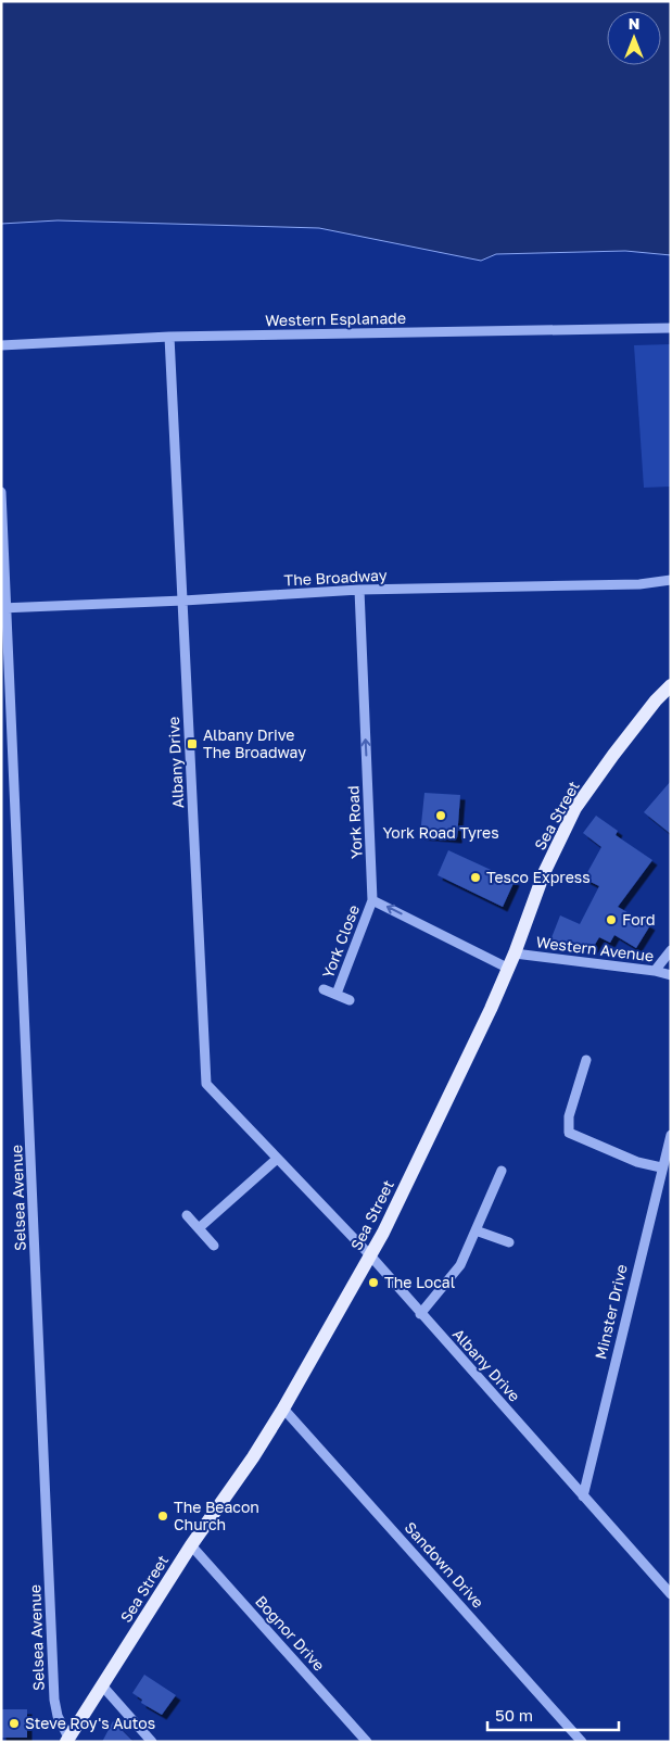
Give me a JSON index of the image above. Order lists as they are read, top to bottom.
{
  "streets": {
    "main road": ["Sea Street"],
    "street": [
      "Western Esplanade",
      "The Broadway",
      "Albany Drive",
      "York Road",
      "York Close",
      "Western Avenue",
      "Selsea Avenue",
      "Minster Drive",
      "Sandown Drive",
      "Bognor Drive"
    ]
  },
  "crossings": [
    ["Western Esplanade", "Albany Drive"],
    ["The Broadway", "Albany Drive"],
    ["The Broadway", "York Road"],
    ["The Broadway", "Selsea Avenue"],
    ["Albany Drive", "Sea Street"],
    ["Albany Drive", "Minster Drive"],
    ["Sea Street", "Western Avenue"],
    ["Sea Street", "Selsea Avenue"],
    ["Sea Street", "Sandown Drive"],
    ["Sea Street", "Bognor Drive"],
    ["York Road", "York Close"]
  ],
  "one_way": ["York Road"],
  "places": {
    "transit": ["Albany Drive The Broadway"],
    "other": [
      "York Road Tyres",
      "Tesco Express",
      "Ford",
      "The Local",
      "The Beacon Church",
      "Steve Roy's Autos"
    ]
  },
  "scale_bar": "50 m",
  "north": "top"
}
